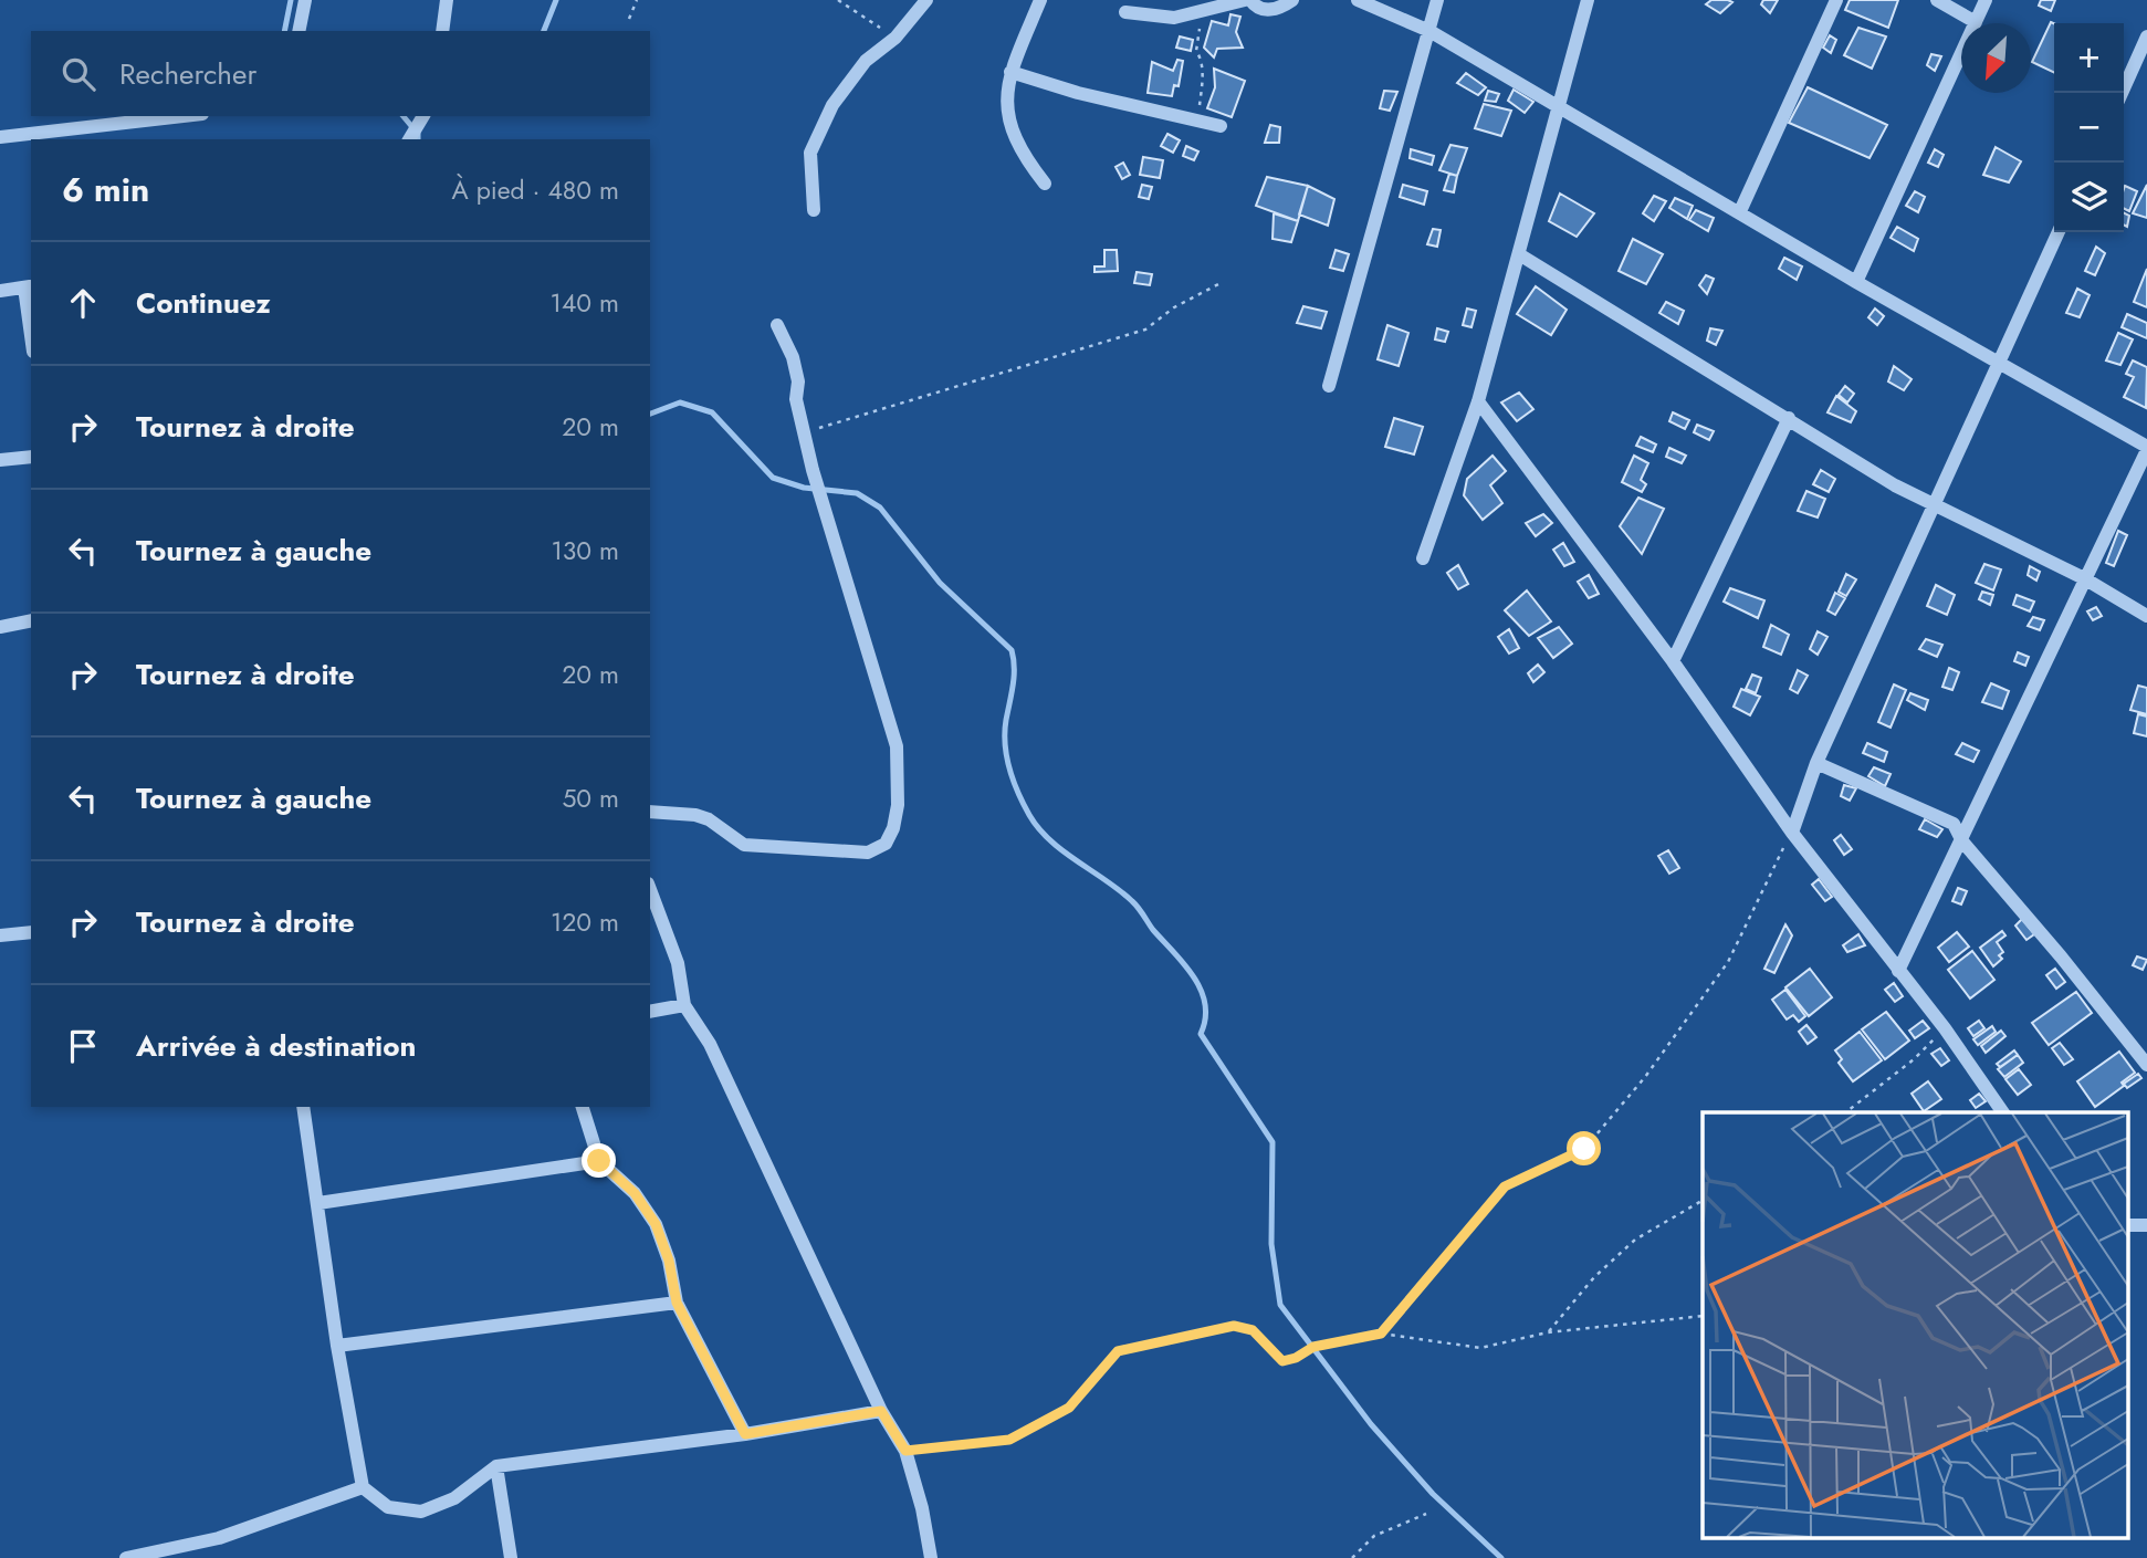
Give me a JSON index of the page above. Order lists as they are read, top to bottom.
{
  "north": "bottom left",
  "page": {
    "map_buttons": ["+", "−"],
    "search": "Rechercher",
    "heading": ["6 min", "À pied · 480 m"],
    "list": [
      ["Continuez", "140 m"],
      ["Tournez à droite", "20 m"],
      ["Tournez à gauche", "130 m"],
      ["Tournez à droite", "20 m"],
      ["Tournez à gauche", "50 m"],
      ["Tournez à droite", "120 m"],
      "Arrivée à destination"
    ]
  }
}
